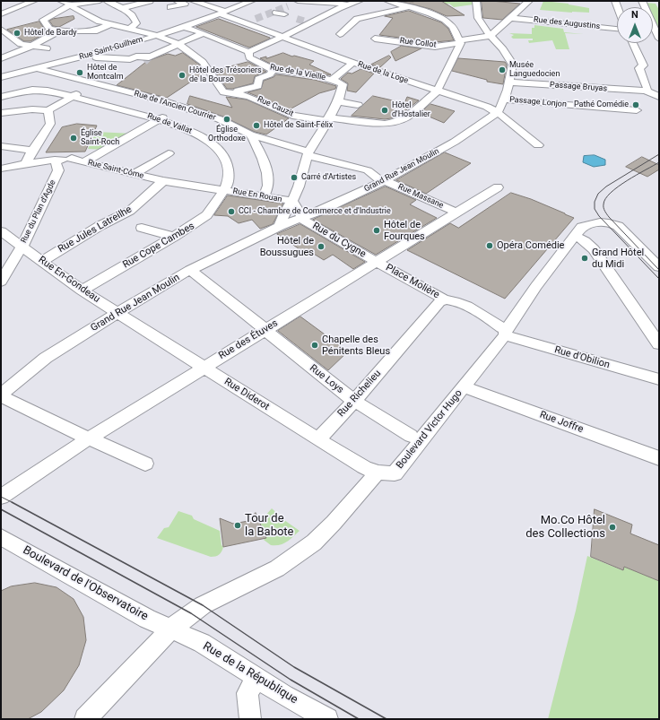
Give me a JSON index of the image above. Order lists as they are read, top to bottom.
{
  "streets": {
    "street": [
      "Rue des Augustins",
      "Rue Collot",
      "Rue Saint-Guilhem",
      "Rue de la Vieille",
      "Rue de la Loge",
      "Passage Bruyas",
      "Passage Lonjon",
      "Rue de l'Ancien Courrier",
      "Rue Cauzit",
      "Rue de Vallat",
      "Rue Saint-Côme",
      "Grand Rue Jean Moulin",
      "Rue En Rouan",
      "Rue Massane",
      "Rue du Plan d'Agde",
      "Rue Jules Latreilhe",
      "Rue du Cygne",
      "Rue Cope Cambes",
      "Rue En-Gondeau",
      "Place Molière",
      "Rue des Étuves",
      "Rue d'Obilion",
      "Rue Loys",
      "Rue Richelieu",
      "Rue Diderot",
      "Rue Joffre",
      "Boulevard Victor Hugo",
      "Boulevard de l'Observatoire",
      "Rue de la République"
    ]
  },
  "crossings": [
    ["Rue Saint-Guilhem", "Rue de la Loge"],
    ["Rue Saint-Guilhem", "Rue de l'Ancien Courrier"],
    ["Rue de la Loge", "Rue Cauzit"],
    ["Rue de la Loge", "Grand Rue Jean Moulin"],
    ["Rue de l'Ancien Courrier", "Rue Massane"],
    ["Rue de Vallat", "Rue Saint-Côme"],
    ["Rue de Vallat", "Rue En Rouan"],
    ["Rue de Vallat", "Rue Cope Cambes"],
    ["Rue Saint-Côme", "Rue En Rouan"],
    ["Rue Saint-Côme", "Rue du Plan d'Agde"],
    ["Rue Saint-Côme", "Rue Jules Latreilhe"],
    ["Rue Saint-Côme", "Rue Cope Cambes"],
    ["Grand Rue Jean Moulin", "Rue En Rouan"],
    ["Grand Rue Jean Moulin", "Rue Massane"],
    ["Grand Rue Jean Moulin", "Rue du Cygne"],
    ["Grand Rue Jean Moulin", "Rue En-Gondeau"],
    ["Grand Rue Jean Moulin", "Rue Loys"],
    ["Grand Rue Jean Moulin", "Rue Diderot"],
    ["Rue En Rouan", "Rue du Cygne"],
    ["Rue En Rouan", "Rue Cope Cambes"],
    ["Rue Massane", "Rue des Étuves"],
    ["Rue du Plan d'Agde", "Rue En-Gondeau"],
    ["Rue Jules Latreilhe", "Rue En-Gondeau"],
    ["Rue du Cygne", "Place Molière"],
    ["Rue du Cygne", "Rue des Étuves"],
    ["Rue Cope Cambes", "Rue En-Gondeau"],
    ["Rue En-Gondeau", "Rue Diderot"],
    ["Place Molière", "Rue des Étuves"],
    ["Place Molière", "Rue d'Obilion"],
    ["Place Molière", "Rue Richelieu"],
    ["Place Molière", "Boulevard Victor Hugo"],
    ["Rue des Étuves", "Rue Loys"],
    ["Rue des Étuves", "Rue Diderot"],
    ["Rue d'Obilion", "Boulevard Victor Hugo"],
    ["Rue Loys", "Rue Richelieu"],
    ["Rue Richelieu", "Rue Diderot"],
    ["Rue Diderot", "Boulevard Victor Hugo"],
    ["Rue Joffre", "Boulevard Victor Hugo"],
    ["Boulevard de l'Observatoire", "Rue de la République"]
  ],
  "places": [
    "Hôtel de Bardy",
    "Musée Languedocien",
    "Hôtel de Montcalm",
    "Hôtel des Trésoriers de la Bourse",
    "Pathé Comédie",
    "Hôtel d'Hostalier",
    "Église Orthodoxe",
    "Hôtel de Saint-Félix",
    "Église Saint-Roch",
    "Carré d'Artistes",
    "CCI - Chambre de Commerce et d'Industrie",
    "Hôtel de Fourques",
    "Opéra Comédie",
    "Hôtel de Boussugues",
    "Grand Hôtel du Midi",
    "Chapelle des Pénitents Bleus",
    "Tour de la Babote",
    "Mo.Co Hôtel des Collections"
  ],
  "north": "top"
}
